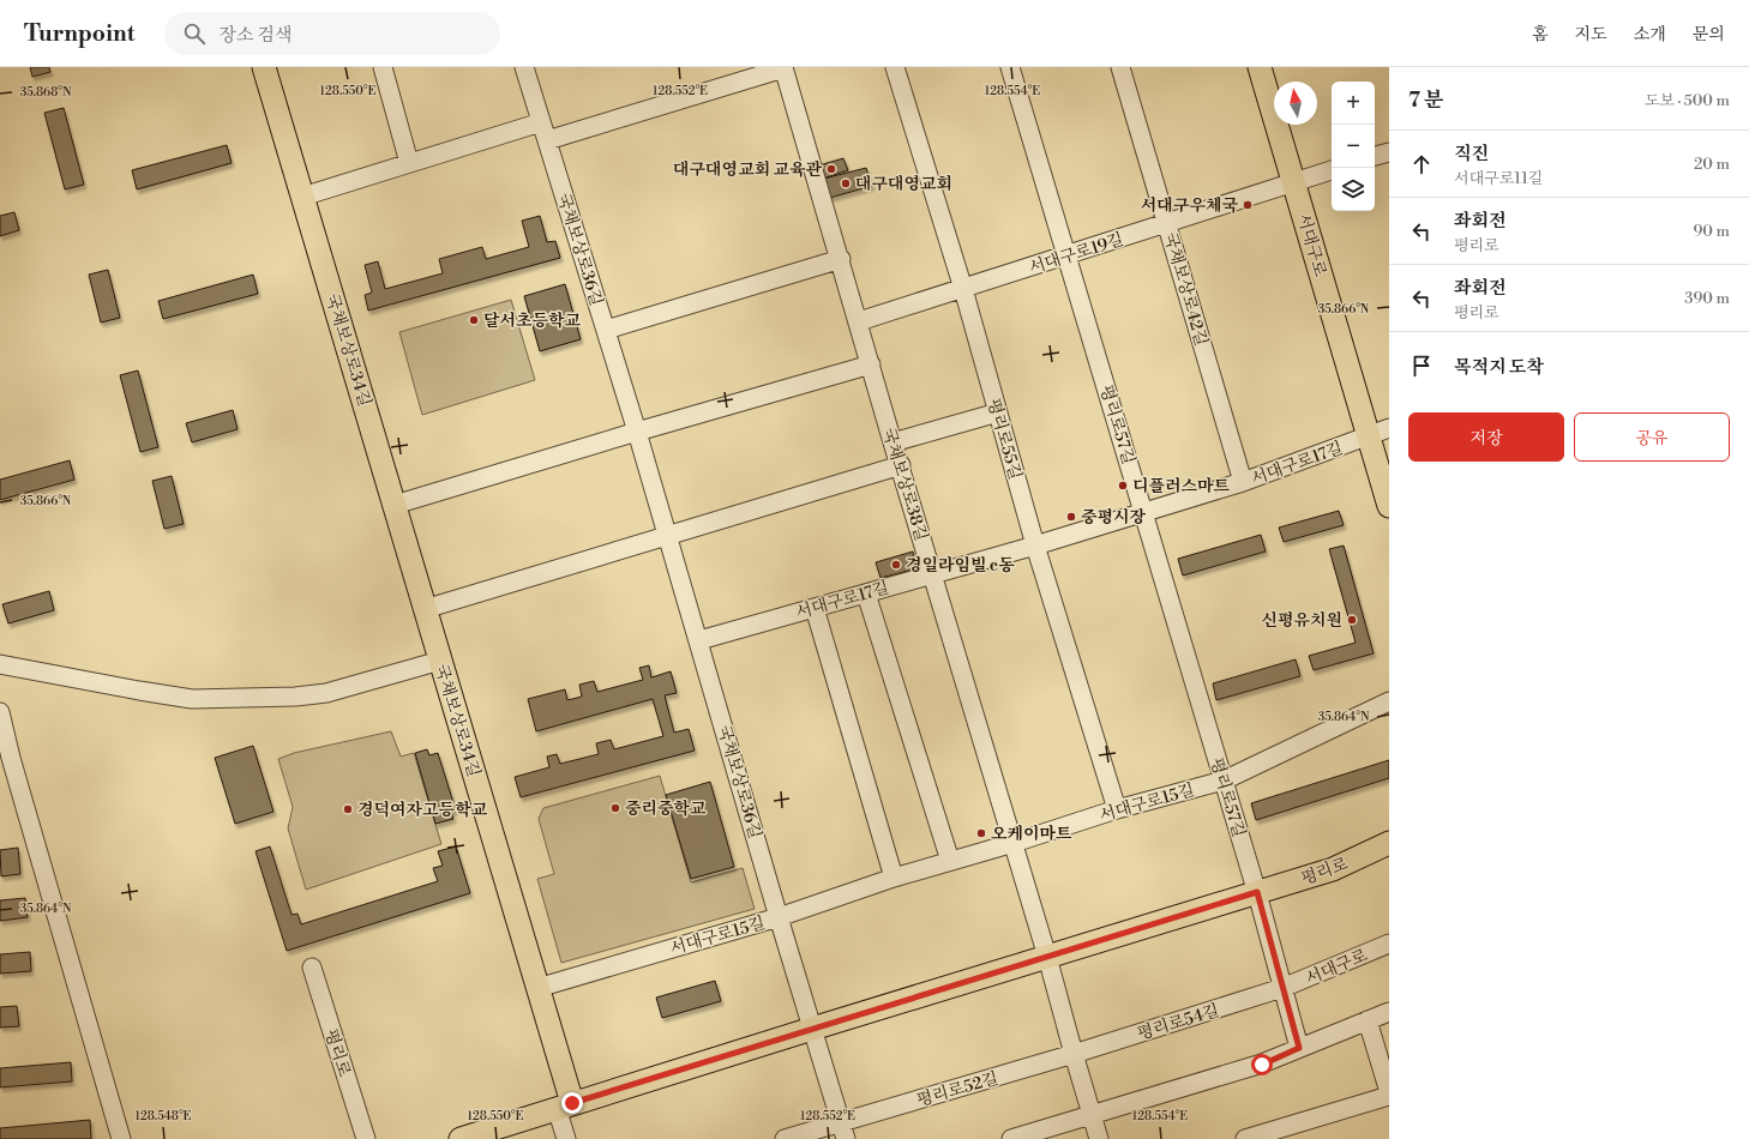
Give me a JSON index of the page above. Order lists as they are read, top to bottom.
{
  "streets": {
    "main road": ["서대구로", "국채보상로34길", "평리로"],
    "street": [
      "국채보상로36길",
      "서대구로19길",
      "국채보상로42길",
      "평리로57길",
      "평리로55길",
      "서대구로17길",
      "국채보상로38길",
      "서대구로15길",
      "평리로54길",
      "평리로52길"
    ]
  },
  "crossings": [
    ["서대구로", "서대구로19길"],
    ["서대구로", "서대구로17길"],
    ["서대구로", "평리로54길"],
    ["국채보상로36길", "서대구로17길"],
    ["국채보상로36길", "서대구로15길"],
    ["국채보상로36길", "평리로"],
    ["서대구로19길", "국채보상로42길"],
    ["서대구로19길", "평리로57길"],
    ["서대구로19길", "평리로55길"],
    ["서대구로19길", "국채보상로38길"],
    ["국채보상로42길", "서대구로17길"],
    ["국채보상로34길", "서대구로15길"],
    ["국채보상로34길", "평리로"],
    ["평리로57길", "서대구로17길"],
    ["평리로57길", "서대구로15길"],
    ["평리로57길", "평리로"],
    ["평리로55길", "서대구로17길"],
    ["평리로55길", "서대구로15길"],
    ["서대구로17길", "국채보상로38길"],
    ["국채보상로38길", "서대구로15길"],
    ["국채보상로38길", "평리로"],
    ["평리로54길", "평리로52길"]
  ],
  "places": [
    "대구대영교회 교육관",
    "대구대영교회",
    "서대구우체국",
    "달서초등학교",
    "디플러스마트",
    "중평시장",
    "경일라임빌 c동",
    "신평유치원",
    "중리중학교",
    "경덕여자고등학교",
    "오케이마트"
  ],
  "north": "top",
  "page": {
    "header": "Turnpoint",
    "search": "장소 검색",
    "nav": [
      "홈",
      "지도",
      "소개",
      "문의"
    ],
    "heading": ["7 분", "도보 · 500 m"],
    "map_buttons": ["+", "−"],
    "list": [
      ["직진", "서대구로11길", "20 m"],
      ["좌회전", "평리로", "90 m"],
      ["좌회전", "평리로", "390 m"],
      "목적지 도착"
    ],
    "buttons": ["저장", "공유"]
  },
  "coordinates": [
    "128.550°E",
    "128.552°E",
    "128.554°E",
    "35.868°N",
    "35.866°N",
    "35.864°N",
    "128.548°E"
  ]
}
